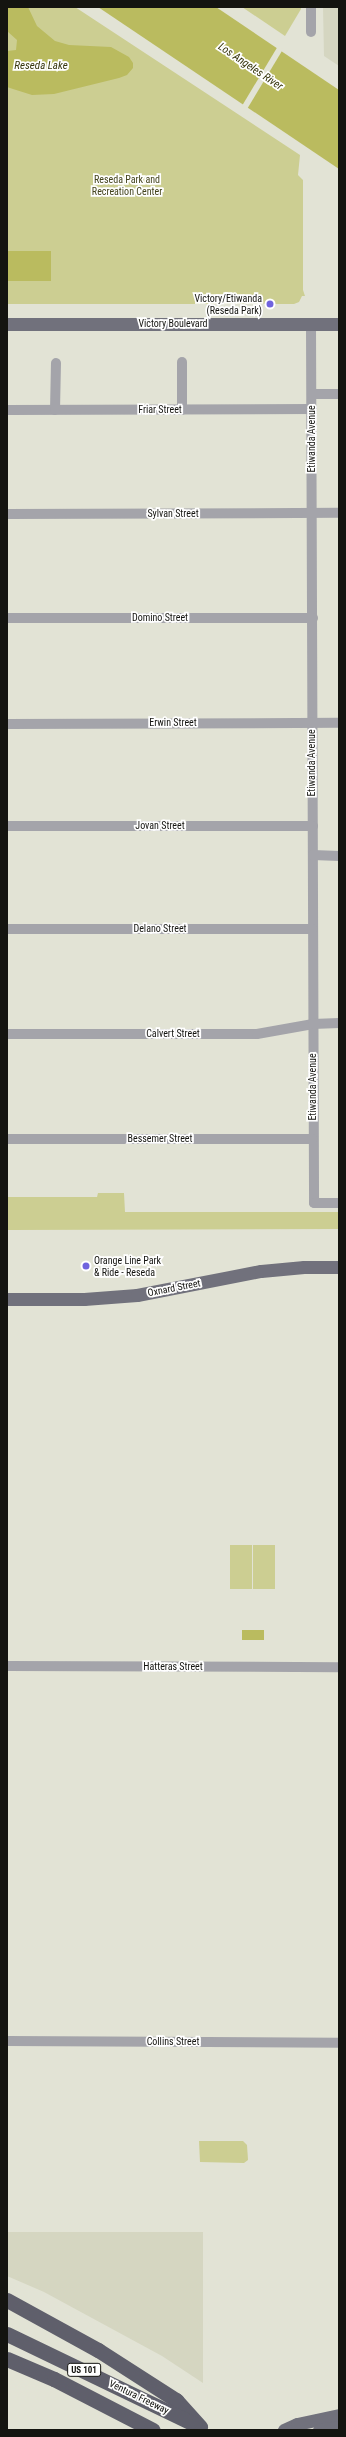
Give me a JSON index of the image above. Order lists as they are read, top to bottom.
{
  "streets": {
    "highway": ["US 101", "Ventura Freeway"],
    "main road": ["Victory Boulevard", "Oxnard Street"],
    "street": [
      "Friar Street",
      "Etiwanda Avenue",
      "Sylvan Street",
      "Domino Street",
      "Erwin Street",
      "Jovan Street",
      "Delano Street",
      "Calvert Street",
      "Bessemer Street",
      "Hatteras Street",
      "Collins Street"
    ]
  },
  "crossings": [
    ["Victory Boulevard", "Etiwanda Avenue"],
    ["Friar Street", "Etiwanda Avenue"],
    ["Etiwanda Avenue", "Sylvan Street"],
    ["Etiwanda Avenue", "Domino Street"],
    ["Etiwanda Avenue", "Erwin Street"],
    ["Etiwanda Avenue", "Jovan Street"],
    ["Etiwanda Avenue", "Delano Street"],
    ["Etiwanda Avenue", "Calvert Street"],
    ["Etiwanda Avenue", "Bessemer Street"]
  ],
  "water": ["Reseda Lake", "Los Angeles River"],
  "parks": ["Reseda Park and Recreation Center"],
  "places": ["Victory/Etiwanda (Reseda Park)", "Orange Line Park & Ride - Reseda"]
}
